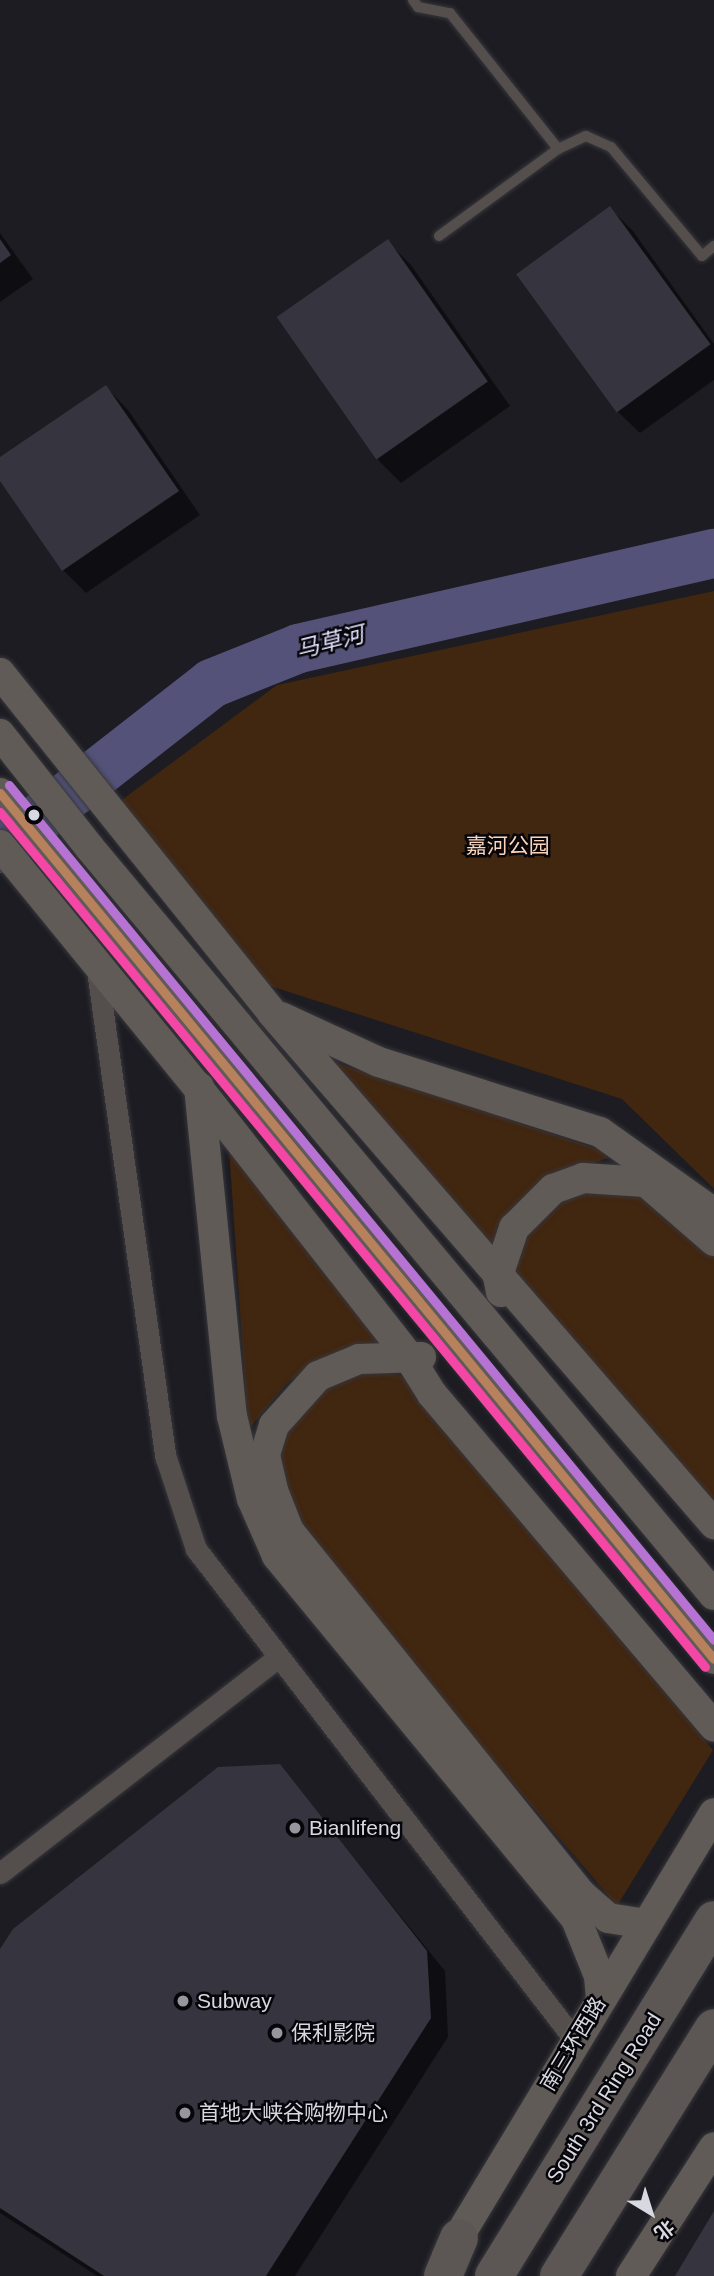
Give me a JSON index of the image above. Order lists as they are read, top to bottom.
{
  "streets": {
    "highway": ["South 3rd Ring Road"],
    "main road": ["南三环西路"]
  },
  "water": ["马草河"],
  "parks": ["嘉河公园"],
  "places": [
    "Bianlifeng",
    "Subway",
    "保利影院",
    "首地大峡谷购物中心"
  ],
  "north": "bottom right"
}
